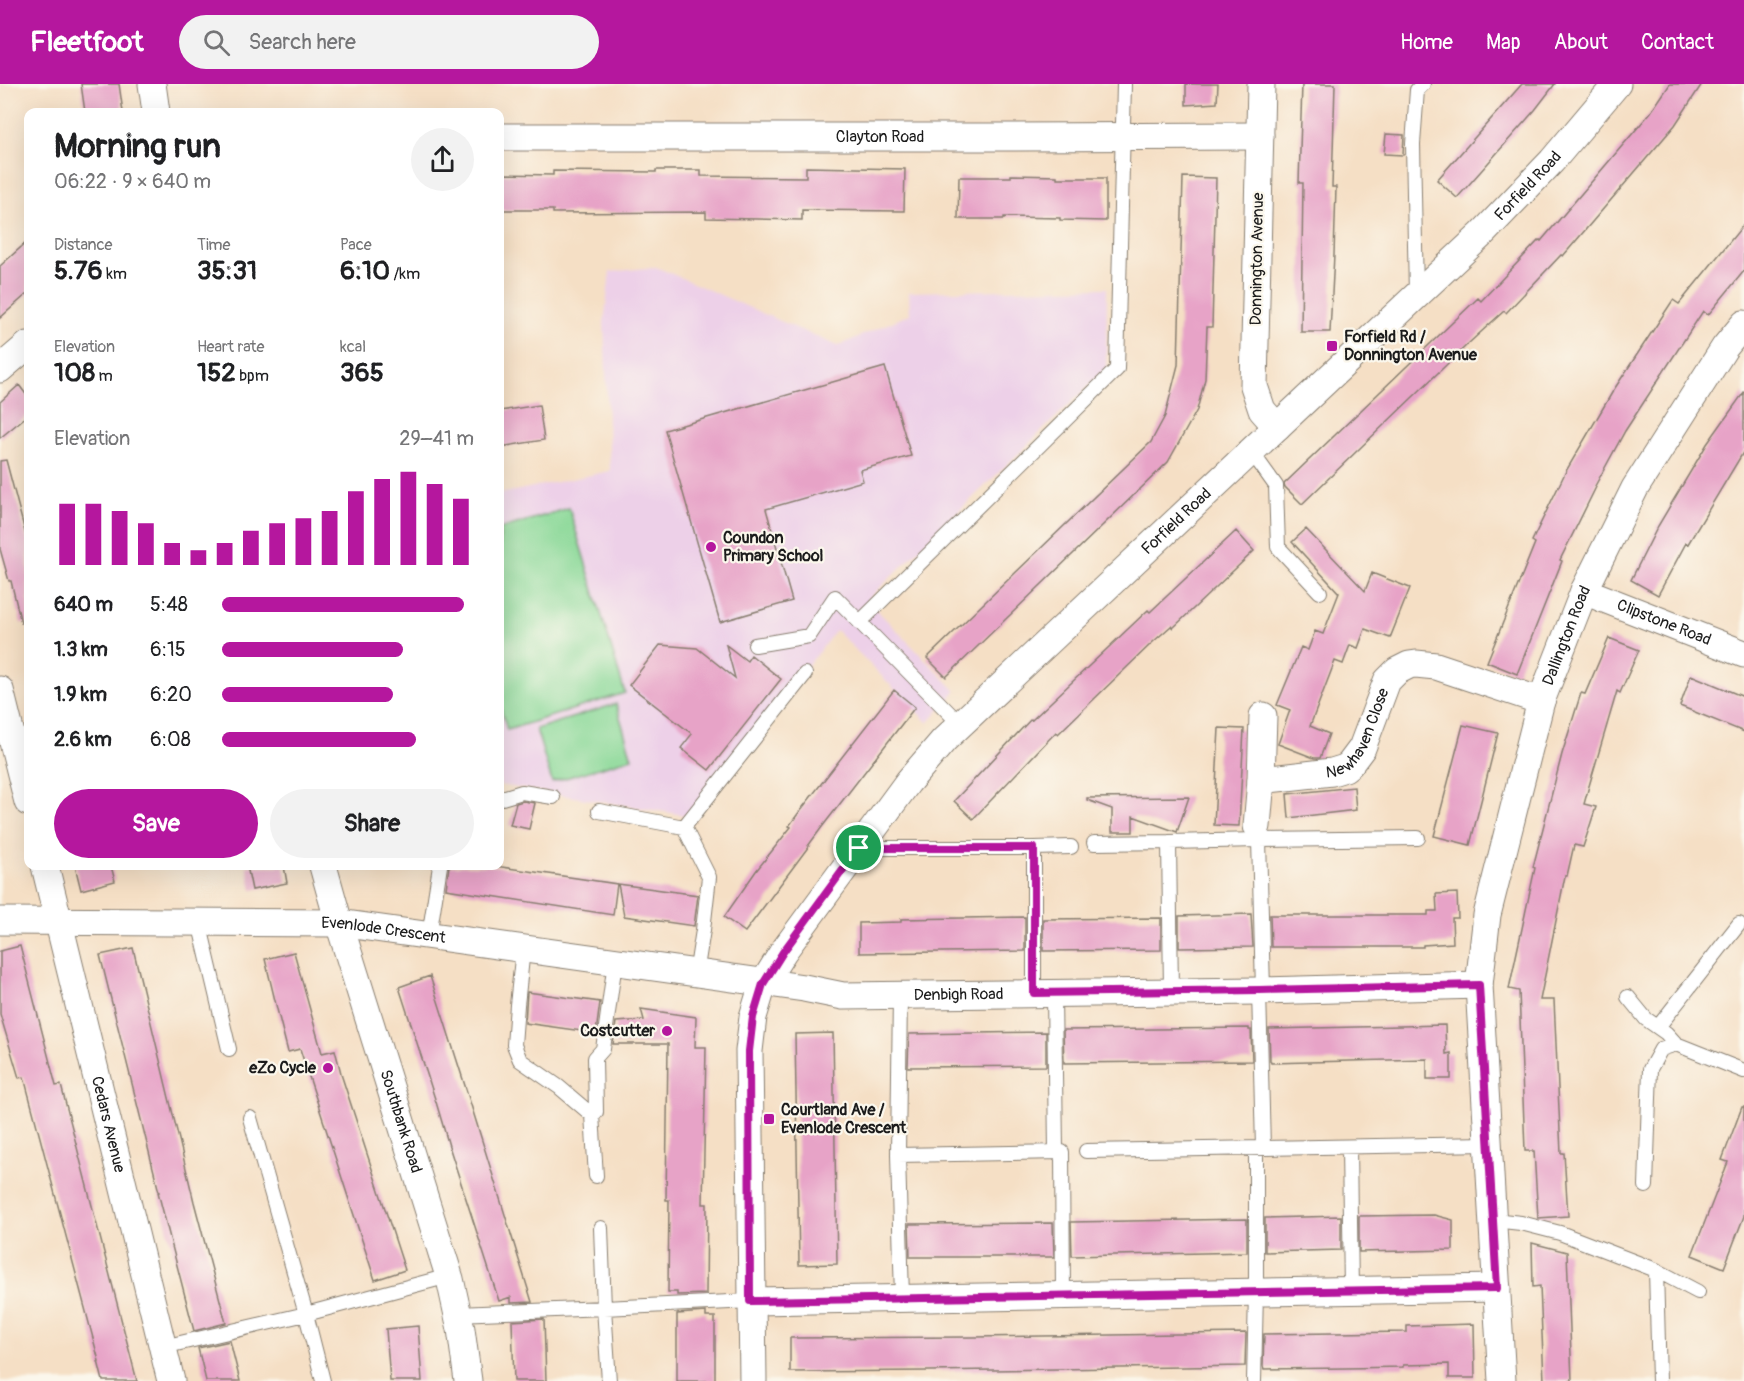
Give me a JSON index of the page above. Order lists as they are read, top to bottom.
{
  "streets": {
    "street": [
      "Clayton Road",
      "Forfield Road",
      "Donnington Avenue",
      "Clipstone Road",
      "Dallington Road",
      "Newhaven Close",
      "Evenlode Crescent",
      "Denbigh Road",
      "Southbank Road",
      "Cedars Avenue"
    ]
  },
  "crossings": [
    ["Clayton Road", "Donnington Avenue"],
    ["Forfield Road", "Donnington Avenue"],
    ["Forfield Road", "Evenlode Crescent"],
    ["Forfield Road", "Denbigh Road"],
    ["Clipstone Road", "Dallington Road"],
    ["Dallington Road", "Newhaven Close"],
    ["Dallington Road", "Denbigh Road"],
    ["Evenlode Crescent", "Denbigh Road"],
    ["Evenlode Crescent", "Southbank Road"],
    ["Evenlode Crescent", "Cedars Avenue"]
  ],
  "places": {
    "transit": ["Forfield Rd / Donnington Avenue", "Courtland Ave / Evenlode Crescent"],
    "other": ["Coundon Primary School", "Costcutter", "eZo Cycle"]
  },
  "page": {
    "header": "Fleetfoot",
    "search": "Search here",
    "nav": [
      "Home",
      "Map",
      "About",
      "Contact"
    ],
    "heading": ["Morning run", "06:22 · 9 × 640 m"],
    "stats": [
      ["Distance", "5.76 km"],
      ["Time", "35:31"],
      ["Pace", "6:10 /km"],
      ["Elevation", "108 m"],
      ["Heart rate", "152 bpm"],
      ["kcal", "365"]
    ],
    "chart": ["Elevation", "29–41 m"],
    "list": [
      {
        "name": "640 m",
        "note": "5:48"
      },
      {
        "name": "1.3 km",
        "note": "6:15"
      },
      {
        "name": "1.9 km",
        "note": "6:20"
      },
      {
        "name": "2.6 km",
        "note": "6:08"
      }
    ],
    "buttons": ["Save", "Share"]
  }
}
